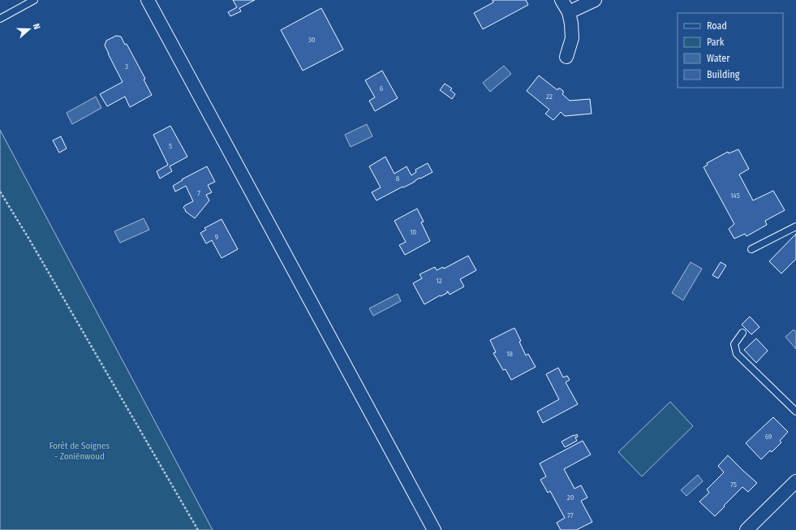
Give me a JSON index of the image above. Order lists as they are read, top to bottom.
{
  "parks": ["Forêt de Soignes - Zoniënwoud"],
  "house_numbers": [
    "30",
    "3",
    "6",
    "22",
    "5",
    "8",
    "7",
    "145",
    "10",
    "9",
    "12",
    "18",
    "69",
    "75",
    "20",
    "77"
  ],
  "legend": [
    "Road",
    "Park",
    "Water",
    "Building"
  ],
  "north": "right"
}
